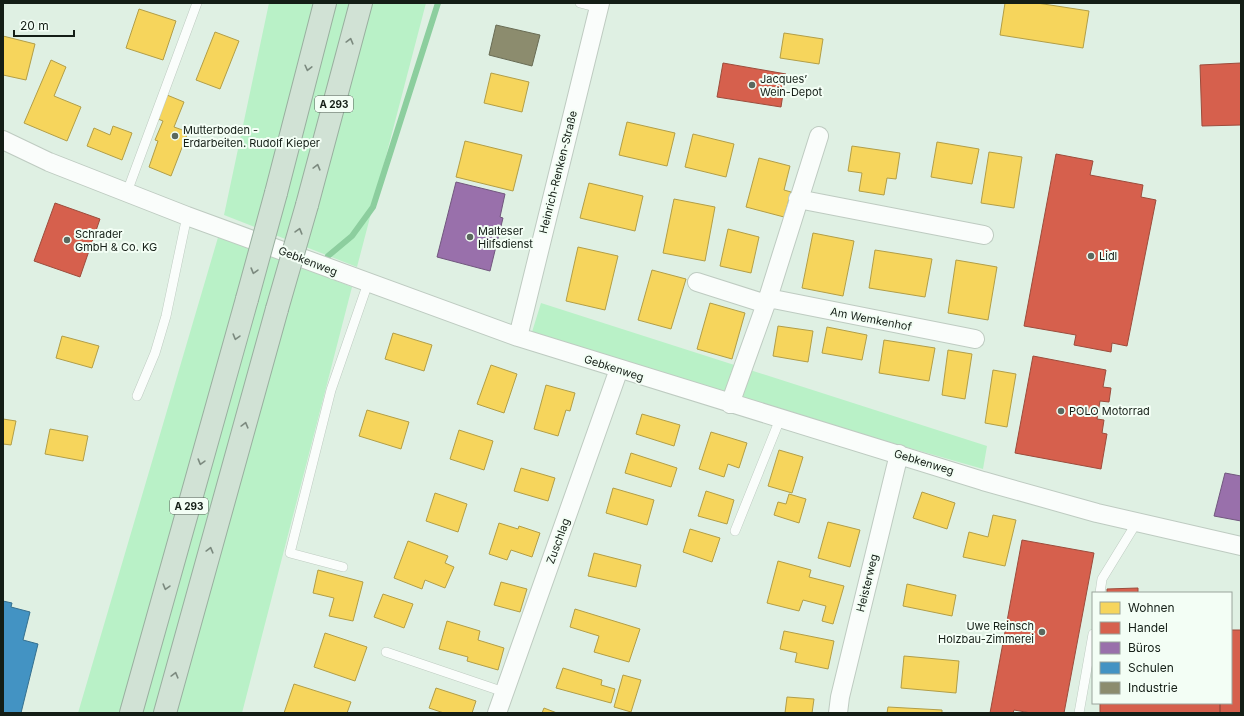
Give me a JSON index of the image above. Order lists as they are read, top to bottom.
{
  "streets": {
    "highway": ["A 293"],
    "street": [
      "Heinrich-Renken-Straße",
      "Gebkenweg",
      "Am Wemkenhof",
      "Zuschlag",
      "Heisterweg"
    ]
  },
  "crossings": [
    ["Heinrich-Renken-Straße", "Gebkenweg"],
    ["Gebkenweg", "Zuschlag"],
    ["Gebkenweg", "Heisterweg"]
  ],
  "places": [
    "Jacques’ Wein-Depot",
    "Mutterboden - Erdarbeiten. Rudolf Kieper",
    "Malteser Hilfsdienst",
    "Schrader GmbH & Co. KG",
    "Lidl",
    "POLO Motorrad",
    "Uwe Reinsch Holzbau-Zimmerei"
  ],
  "legend": [
    "Wohnen",
    "Handel",
    "Büros",
    "Schulen",
    "Industrie"
  ],
  "scale_bar": "20 m"
}
